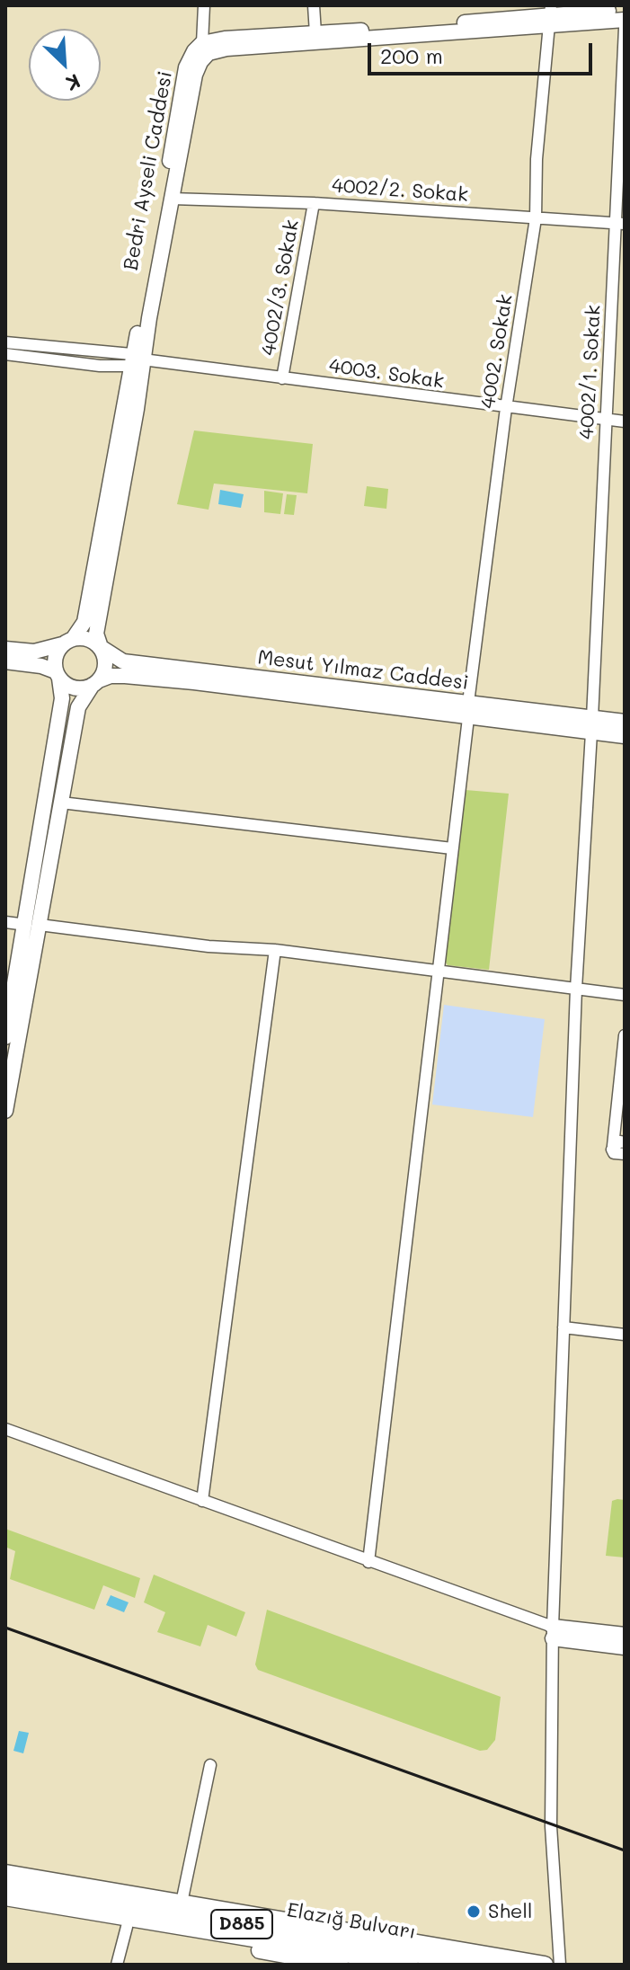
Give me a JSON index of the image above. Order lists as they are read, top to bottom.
{
  "streets": {
    "highway": ["Elazığ Bulvarı", "D885"],
    "main road": ["Bedri Ayseli Caddesi", "Mesut Yılmaz Caddesi"],
    "street": [
      "4002/2. Sokak",
      "4002/3. Sokak",
      "4002. Sokak",
      "4002/1. Sokak",
      "4003. Sokak"
    ]
  },
  "crossings": [
    ["Bedri Ayseli Caddesi", "4002/2. Sokak"],
    ["Bedri Ayseli Caddesi", "4002. Sokak"],
    ["Bedri Ayseli Caddesi", "4003. Sokak"],
    ["Bedri Ayseli Caddesi", "Mesut Yılmaz Caddesi"],
    ["4002/2. Sokak", "4002/3. Sokak"],
    ["4002/2. Sokak", "4002. Sokak"],
    ["4002/2. Sokak", "4002/1. Sokak"],
    ["4002/3. Sokak", "4003. Sokak"],
    ["4002. Sokak", "4003. Sokak"],
    ["4002. Sokak", "Mesut Yılmaz Caddesi"],
    ["4002/1. Sokak", "4003. Sokak"],
    ["4002/1. Sokak", "Mesut Yılmaz Caddesi"]
  ],
  "places": ["Shell"],
  "scale_bar": "200 m",
  "north": "bottom right"
}
